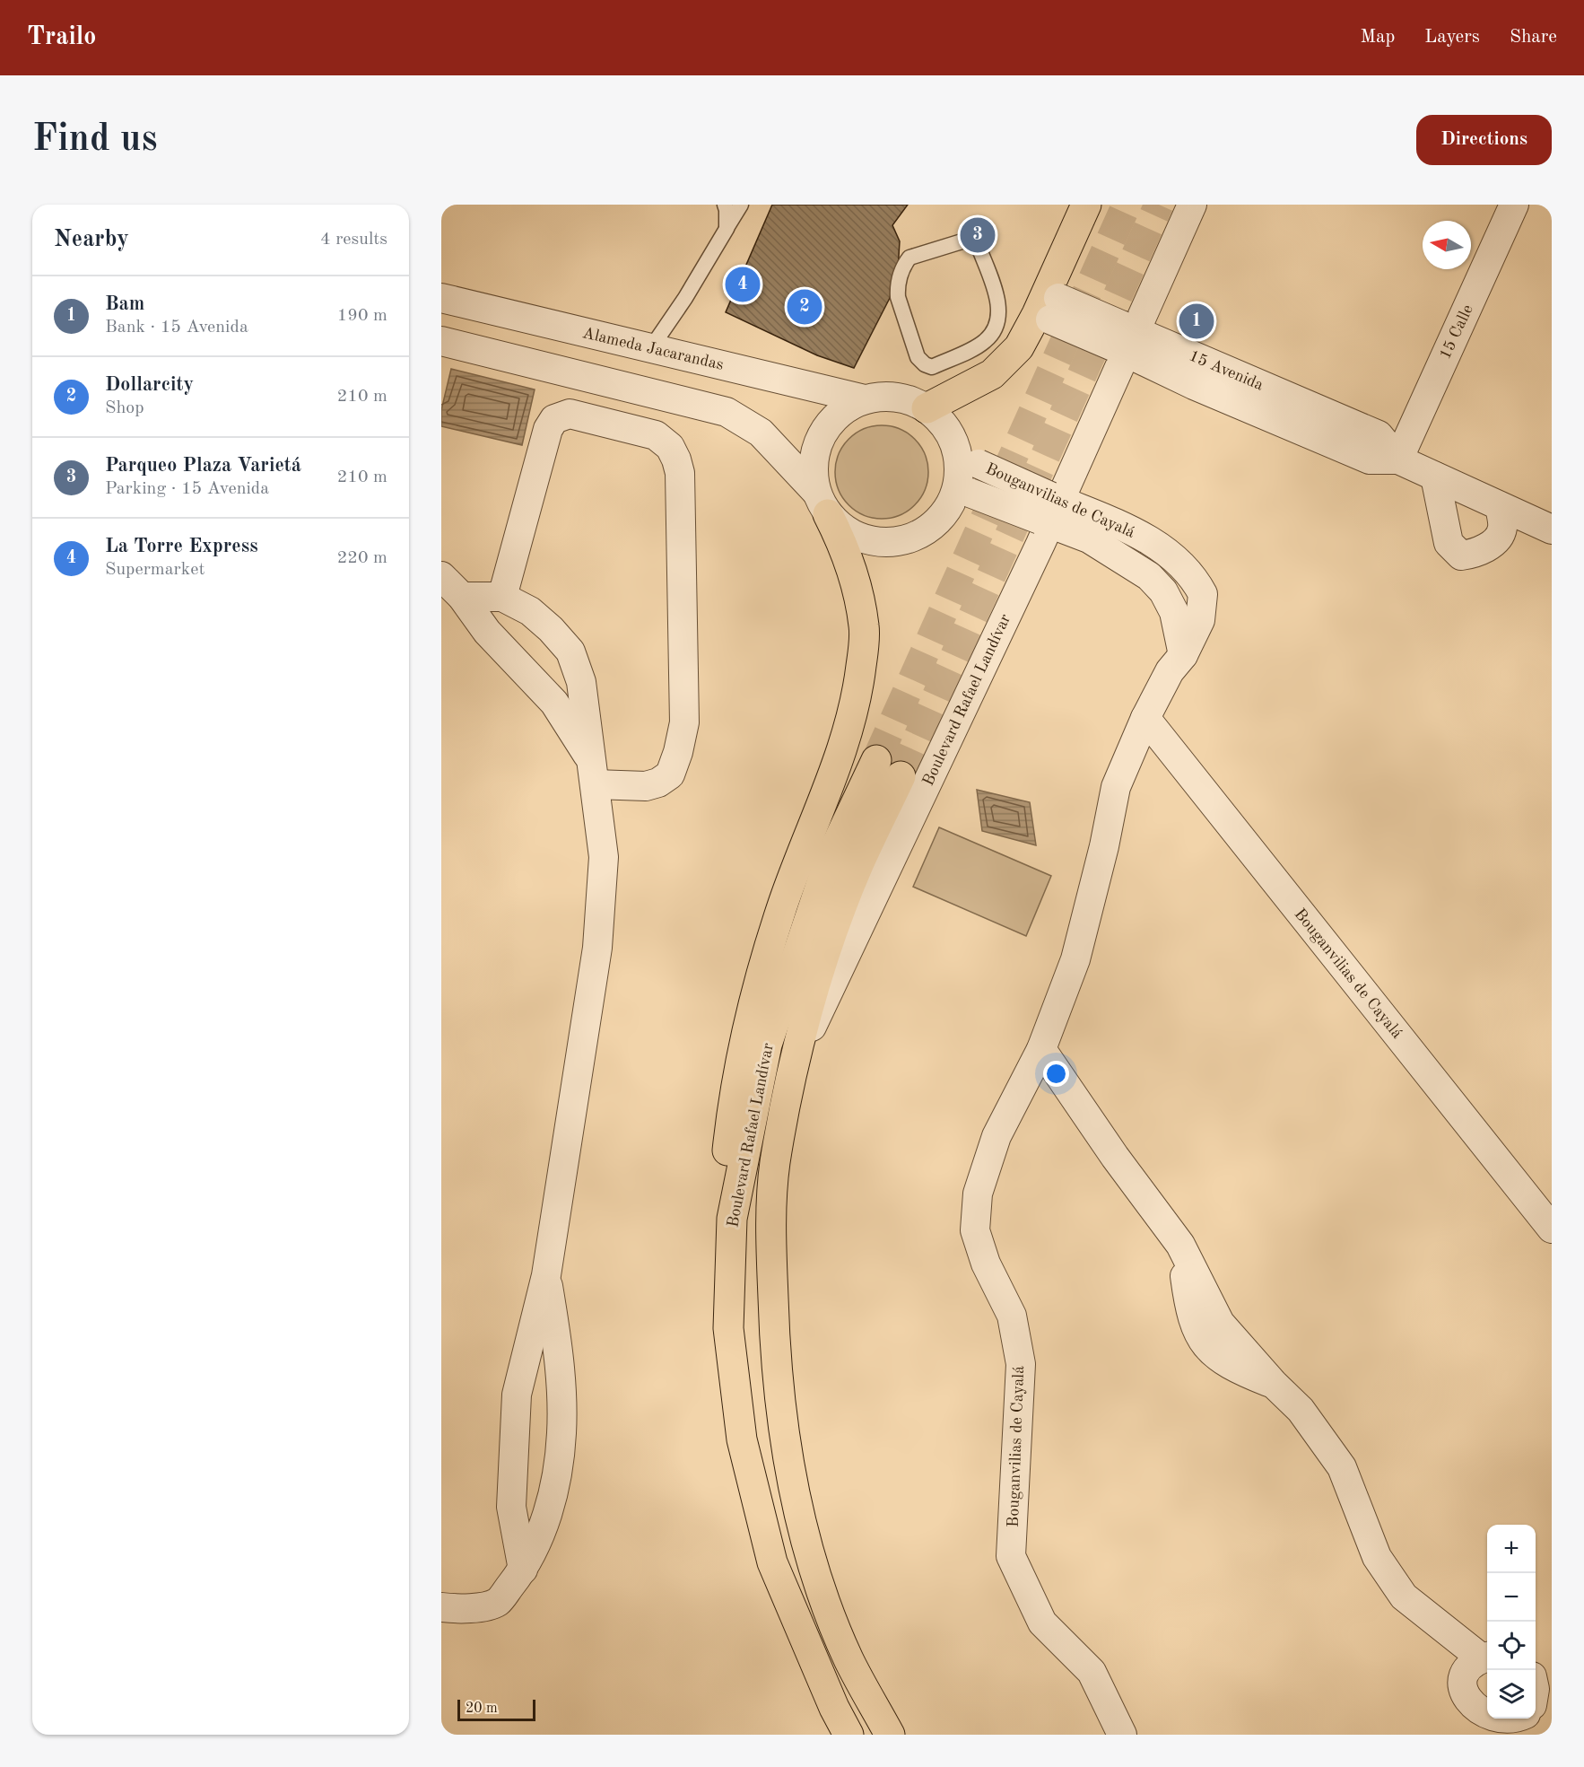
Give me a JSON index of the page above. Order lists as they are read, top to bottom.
{
  "streets": {
    "main road": ["Boulevard Rafael Landívar"],
    "street": [
      "15 Calle",
      "Alameda Jacarandas",
      "15 Avenida",
      "Bouganvilias de Cayalá"
    ]
  },
  "crossings": [
    ["15 Calle", "15 Avenida"],
    ["Alameda Jacarandas", "Bouganvilias de Cayalá"],
    ["15 Avenida", "Boulevard Rafael Landívar"],
    ["Bouganvilias de Cayalá", "Boulevard Rafael Landívar"]
  ],
  "scale_bar": "20 m",
  "north": "left",
  "page": {
    "header": "Trailo",
    "nav": ["Map", "Layers", "Share"],
    "buttons": "Directions",
    "title": "Find us",
    "heading": ["Nearby", "4 results"],
    "pins": [
      "3",
      "4",
      "2",
      "1"
    ],
    "list": [
      {
        "mark": "1",
        "name": "Bam",
        "note": "Bank · 15 Avenida",
        "value": "190 m"
      },
      {
        "mark": "2",
        "name": "Dollarcity",
        "note": "Shop",
        "value": "210 m"
      },
      {
        "mark": "3",
        "name": "Parqueo Plaza Varietá",
        "note": "Parking · 15 Avenida",
        "value": "210 m"
      },
      {
        "mark": "4",
        "name": "La Torre Express",
        "note": "Supermarket",
        "value": "220 m"
      }
    ],
    "map_buttons": ["+", "−"],
    "scale": "20 m"
  }
}
